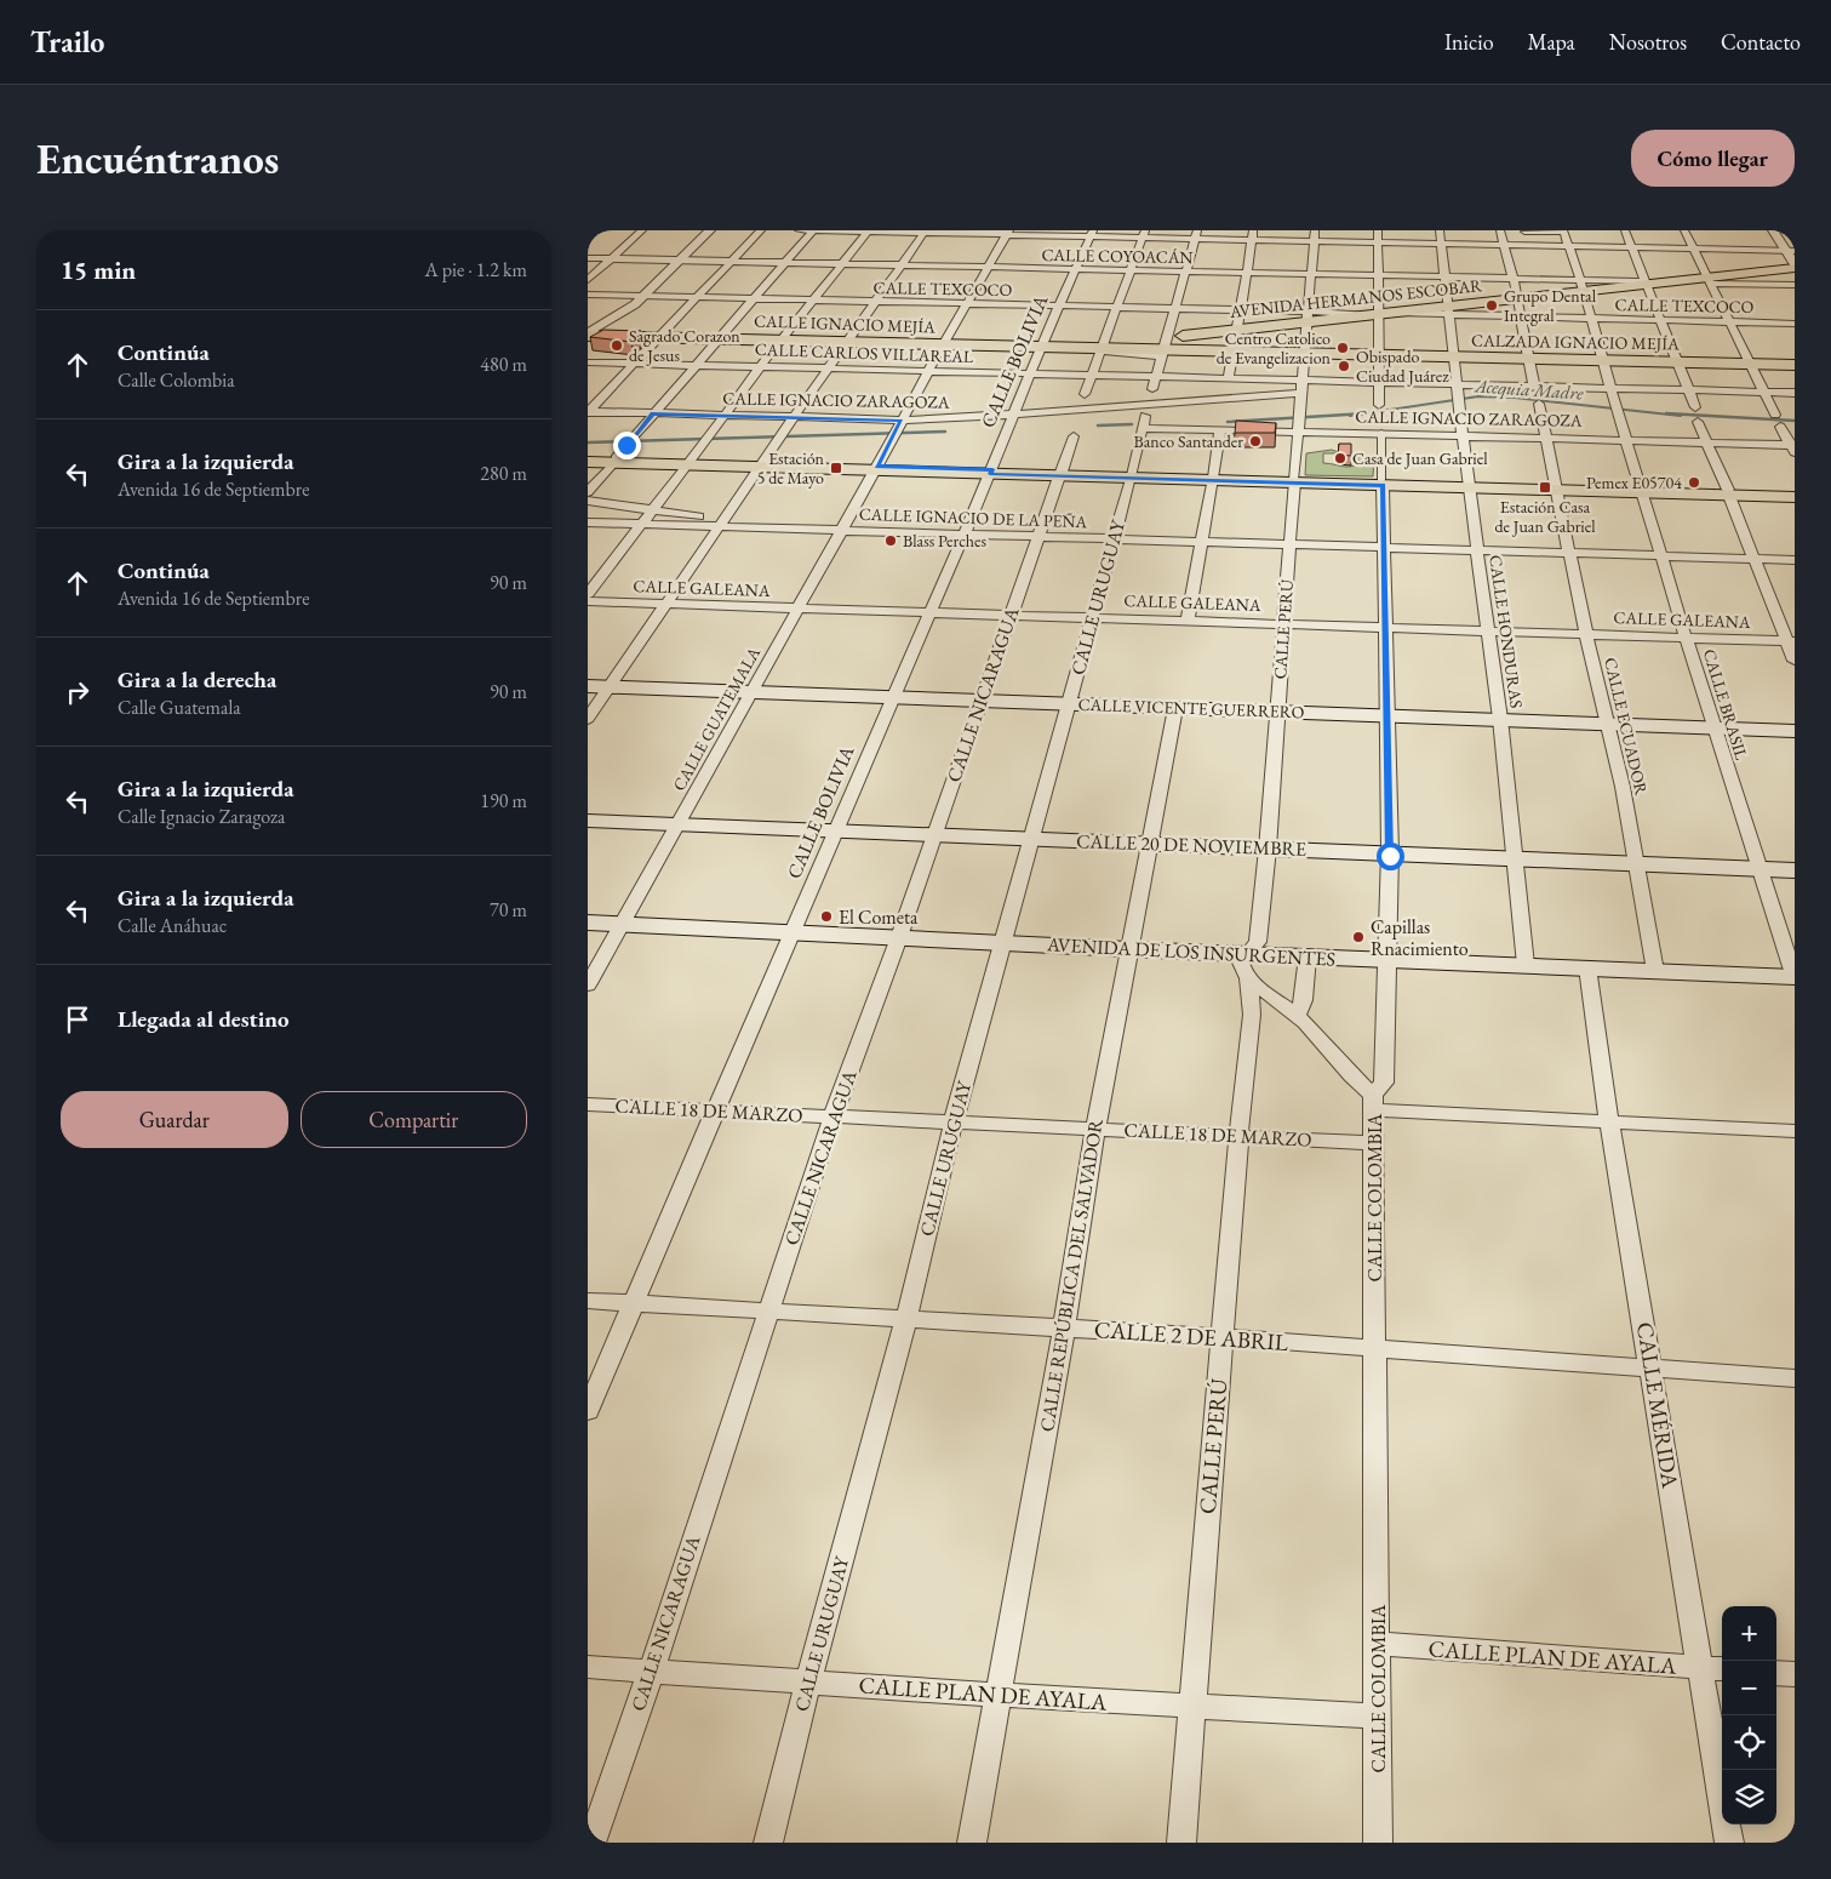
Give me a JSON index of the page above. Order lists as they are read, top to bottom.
{
  "streets": {
    "main road": [
      "AVENIDA HERMANOS ESCOBAR",
      "CALLE IGNACIO MEJÍA",
      "CALZADA IGNACIO MEJÍA",
      "CALLE VICENTE GUERRERO",
      "CALLE 20 DE NOVIEMBRE",
      "AVENIDA DE LOS INSURGENTES"
    ],
    "street": [
      "CALLE COYOACÁN",
      "CALLE TEXCOCO",
      "CALLE CARLOS VILLAREAL",
      "CALLE BOLIVIA",
      "CALLE IGNACIO ZARAGOZA",
      "CALLE IGNACIO DE LA PEÑA",
      "CALLE GALEANA",
      "CALLE URUGUAY",
      "CALLE PERÚ",
      "CALLE HONDURAS",
      "CALLE NICARAGUA",
      "CALLE BRASIL",
      "CALLE GUATEMALA",
      "CALLE ECUADOR",
      "CALLE 18 DE MARZO",
      "CALLE COLOMBIA",
      "CALLE REPÚBLICA DEL SALVADOR",
      "CALLE 2 DE ABRIL",
      "CALLE MÉRIDA",
      "CALLE PLAN DE AYALA"
    ]
  },
  "crossings": [
    ["CALLE COYOACÁN", "AVENIDA HERMANOS ESCOBAR"],
    ["CALLE COYOACÁN", "CALLE BOLIVIA"],
    ["CALLE COYOACÁN", "CALLE URUGUAY"],
    ["CALLE COYOACÁN", "CALLE PERÚ"],
    ["CALLE COYOACÁN", "CALLE HONDURAS"],
    ["CALLE COYOACÁN", "CALLE BRASIL"],
    ["CALLE COYOACÁN", "CALLE GUATEMALA"],
    ["CALLE TEXCOCO", "AVENIDA HERMANOS ESCOBAR"],
    ["CALLE TEXCOCO", "CALLE BOLIVIA"],
    ["CALLE TEXCOCO", "CALLE URUGUAY"],
    ["CALLE TEXCOCO", "CALLE PERÚ"],
    ["CALLE TEXCOCO", "CALLE HONDURAS"],
    ["CALLE TEXCOCO", "CALLE BRASIL"],
    ["CALLE TEXCOCO", "CALLE GUATEMALA"],
    ["AVENIDA HERMANOS ESCOBAR", "CALZADA IGNACIO MEJÍA"],
    ["AVENIDA HERMANOS ESCOBAR", "CALLE URUGUAY"],
    ["AVENIDA HERMANOS ESCOBAR", "CALLE PERÚ"],
    ["AVENIDA HERMANOS ESCOBAR", "CALLE HONDURAS"],
    ["AVENIDA HERMANOS ESCOBAR", "CALLE BRASIL"],
    ["CALLE IGNACIO MEJÍA", "CALZADA IGNACIO MEJÍA"],
    ["CALLE IGNACIO MEJÍA", "CALLE BOLIVIA"],
    ["CALLE IGNACIO MEJÍA", "CALLE GUATEMALA"],
    ["CALZADA IGNACIO MEJÍA", "CALLE URUGUAY"],
    ["CALZADA IGNACIO MEJÍA", "CALLE PERÚ"],
    ["CALZADA IGNACIO MEJÍA", "CALLE HONDURAS"],
    ["CALZADA IGNACIO MEJÍA", "CALLE BRASIL"],
    ["CALLE CARLOS VILLAREAL", "CALLE BOLIVIA"],
    ["CALLE CARLOS VILLAREAL", "CALLE URUGUAY"],
    ["CALLE CARLOS VILLAREAL", "CALLE PERÚ"],
    ["CALLE CARLOS VILLAREAL", "CALLE HONDURAS"],
    ["CALLE CARLOS VILLAREAL", "CALLE BRASIL"],
    ["CALLE CARLOS VILLAREAL", "CALLE GUATEMALA"],
    ["CALLE BOLIVIA", "CALLE IGNACIO ZARAGOZA"],
    ["CALLE BOLIVIA", "CALLE IGNACIO DE LA PEÑA"],
    ["CALLE BOLIVIA", "CALLE GALEANA"],
    ["CALLE BOLIVIA", "CALLE VICENTE GUERRERO"],
    ["CALLE BOLIVIA", "CALLE 20 DE NOVIEMBRE"],
    ["CALLE BOLIVIA", "AVENIDA DE LOS INSURGENTES"],
    ["CALLE BOLIVIA", "CALLE 18 DE MARZO"],
    ["CALLE BOLIVIA", "CALLE 2 DE ABRIL"],
    ["CALLE IGNACIO ZARAGOZA", "CALLE URUGUAY"],
    ["CALLE IGNACIO ZARAGOZA", "CALLE PERÚ"],
    ["CALLE IGNACIO ZARAGOZA", "CALLE HONDURAS"],
    ["CALLE IGNACIO ZARAGOZA", "CALLE BRASIL"],
    ["CALLE IGNACIO ZARAGOZA", "CALLE GUATEMALA"],
    ["CALLE IGNACIO ZARAGOZA", "CALLE ECUADOR"],
    ["CALLE IGNACIO ZARAGOZA", "CALLE COLOMBIA"],
    ["CALLE IGNACIO DE LA PEÑA", "CALLE URUGUAY"],
    ["CALLE IGNACIO DE LA PEÑA", "CALLE PERÚ"],
    ["CALLE IGNACIO DE LA PEÑA", "CALLE HONDURAS"],
    ["CALLE IGNACIO DE LA PEÑA", "CALLE NICARAGUA"],
    ["CALLE IGNACIO DE LA PEÑA", "CALLE BRASIL"],
    ["CALLE IGNACIO DE LA PEÑA", "CALLE GUATEMALA"],
    ["CALLE IGNACIO DE LA PEÑA", "CALLE ECUADOR"],
    ["CALLE IGNACIO DE LA PEÑA", "CALLE COLOMBIA"],
    ["CALLE GALEANA", "CALLE URUGUAY"],
    ["CALLE GALEANA", "CALLE PERÚ"],
    ["CALLE GALEANA", "CALLE HONDURAS"],
    ["CALLE GALEANA", "CALLE NICARAGUA"],
    ["CALLE GALEANA", "CALLE BRASIL"],
    ["CALLE GALEANA", "CALLE GUATEMALA"],
    ["CALLE GALEANA", "CALLE ECUADOR"],
    ["CALLE GALEANA", "CALLE COLOMBIA"],
    ["CALLE URUGUAY", "CALLE VICENTE GUERRERO"],
    ["CALLE URUGUAY", "CALLE 20 DE NOVIEMBRE"],
    ["CALLE URUGUAY", "AVENIDA DE LOS INSURGENTES"],
    ["CALLE URUGUAY", "CALLE 18 DE MARZO"],
    ["CALLE URUGUAY", "CALLE 2 DE ABRIL"],
    ["CALLE URUGUAY", "CALLE PLAN DE AYALA"],
    ["CALLE PERÚ", "CALLE VICENTE GUERRERO"],
    ["CALLE PERÚ", "CALLE 20 DE NOVIEMBRE"],
    ["CALLE PERÚ", "AVENIDA DE LOS INSURGENTES"],
    ["CALLE PERÚ", "CALLE 18 DE MARZO"],
    ["CALLE PERÚ", "CALLE 2 DE ABRIL"],
    ["CALLE PERÚ", "CALLE PLAN DE AYALA"],
    ["CALLE HONDURAS", "CALLE VICENTE GUERRERO"],
    ["CALLE HONDURAS", "CALLE 20 DE NOVIEMBRE"],
    ["CALLE HONDURAS", "AVENIDA DE LOS INSURGENTES"],
    ["CALLE NICARAGUA", "CALLE VICENTE GUERRERO"],
    ["CALLE NICARAGUA", "CALLE 20 DE NOVIEMBRE"],
    ["CALLE NICARAGUA", "AVENIDA DE LOS INSURGENTES"],
    ["CALLE NICARAGUA", "CALLE 18 DE MARZO"],
    ["CALLE NICARAGUA", "CALLE 2 DE ABRIL"],
    ["CALLE NICARAGUA", "CALLE PLAN DE AYALA"],
    ["CALLE BRASIL", "CALLE VICENTE GUERRERO"],
    ["CALLE BRASIL", "CALLE 20 DE NOVIEMBRE"],
    ["CALLE BRASIL", "AVENIDA DE LOS INSURGENTES"],
    ["CALLE VICENTE GUERRERO", "CALLE GUATEMALA"],
    ["CALLE VICENTE GUERRERO", "CALLE ECUADOR"],
    ["CALLE VICENTE GUERRERO", "CALLE COLOMBIA"],
    ["CALLE VICENTE GUERRERO", "CALLE REPÚBLICA DEL SALVADOR"],
    ["CALLE GUATEMALA", "CALLE 20 DE NOVIEMBRE"],
    ["CALLE GUATEMALA", "AVENIDA DE LOS INSURGENTES"],
    ["CALLE ECUADOR", "CALLE 20 DE NOVIEMBRE"],
    ["CALLE ECUADOR", "AVENIDA DE LOS INSURGENTES"],
    ["CALLE 20 DE NOVIEMBRE", "CALLE COLOMBIA"],
    ["CALLE 20 DE NOVIEMBRE", "CALLE REPÚBLICA DEL SALVADOR"],
    ["AVENIDA DE LOS INSURGENTES", "CALLE COLOMBIA"],
    ["AVENIDA DE LOS INSURGENTES", "CALLE REPÚBLICA DEL SALVADOR"],
    ["AVENIDA DE LOS INSURGENTES", "CALLE MÉRIDA"],
    ["CALLE 18 DE MARZO", "CALLE COLOMBIA"],
    ["CALLE 18 DE MARZO", "CALLE REPÚBLICA DEL SALVADOR"],
    ["CALLE COLOMBIA", "CALLE 2 DE ABRIL"],
    ["CALLE COLOMBIA", "CALLE PLAN DE AYALA"],
    ["CALLE REPÚBLICA DEL SALVADOR", "CALLE 2 DE ABRIL"],
    ["CALLE REPÚBLICA DEL SALVADOR", "CALLE PLAN DE AYALA"],
    ["CALLE 2 DE ABRIL", "CALLE MÉRIDA"],
    ["CALLE MÉRIDA", "CALLE PLAN DE AYALA"]
  ],
  "water": ["Acequia Madre"],
  "places": {
    "other": [
      "Grupo Dental Integral",
      "Sagrado Corazon de Jesus",
      "Centro Catolico de Evangelizacion",
      "Obispado Ciudad Juárez",
      "Banco Santander",
      "Casa de Juan Gabriel",
      "Pemex E05704",
      "Blass Perches",
      "El Cometa",
      "Capillas Rnacimiento"
    ],
    "transit": ["Estación 5 de Mayo", "Estación Casa de Juan Gabriel"]
  },
  "page": {
    "header": "Trailo",
    "nav": [
      "Inicio",
      "Mapa",
      "Nosotros",
      "Contacto"
    ],
    "buttons": [
      "Cómo llegar",
      ["Guardar", "Compartir"]
    ],
    "title": "Encuéntranos",
    "heading": ["15 min", "A pie · 1.2 km"],
    "list": [
      ["Continúa", "Calle Colombia", "480 m"],
      ["Gira a la izquierda", "Avenida 16 de Septiembre", "280 m"],
      ["Continúa", "Avenida 16 de Septiembre", "90 m"],
      ["Gira a la derecha", "Calle Guatemala", "90 m"],
      ["Gira a la izquierda", "Calle Ignacio Zaragoza", "190 m"],
      ["Gira a la izquierda", "Calle Anáhuac", "70 m"],
      "Llegada al destino"
    ],
    "map_buttons": ["+", "−"]
  }
}
